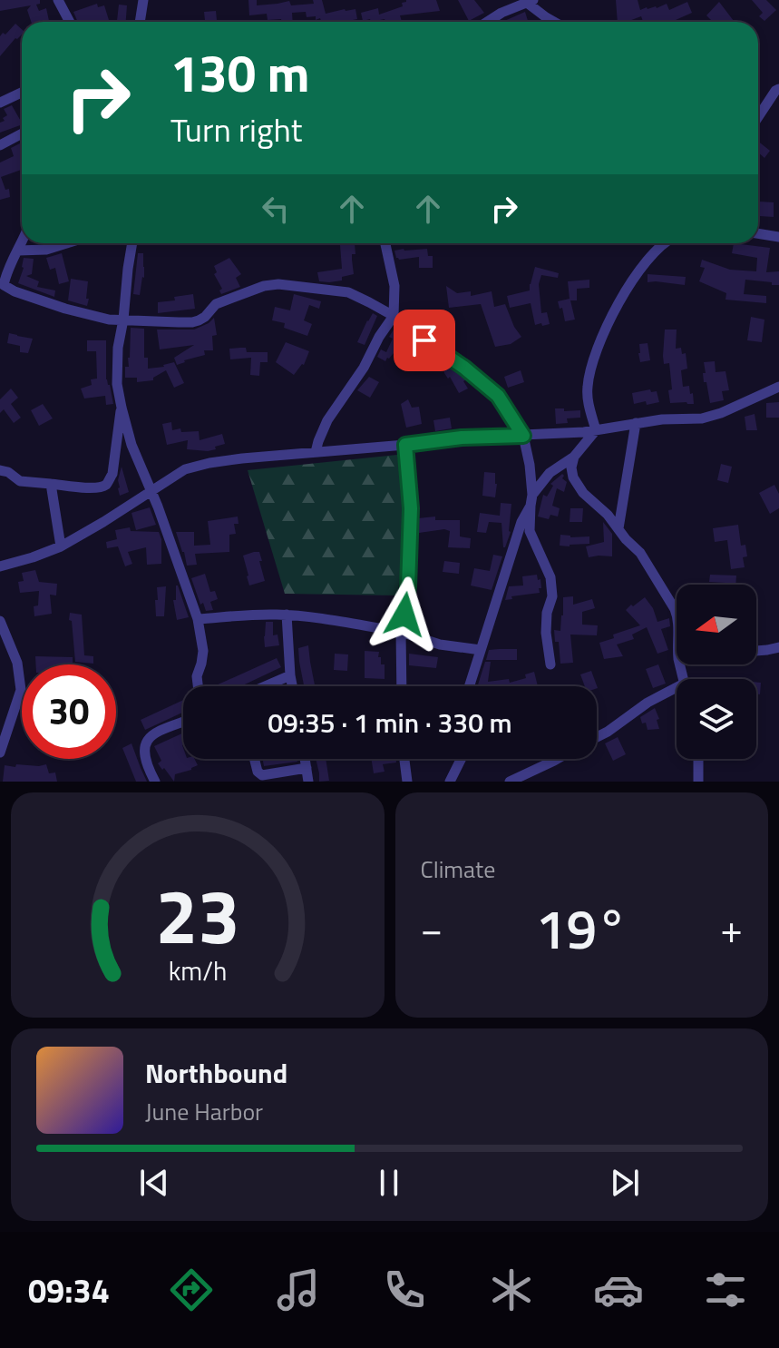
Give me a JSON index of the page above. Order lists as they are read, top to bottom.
{
  "north": "left",
  "page": {
    "turn": ["130 m", "Turn right"],
    "limit": "30",
    "trip": "09:35 · 1 min · 330 m",
    "tile": "Climate",
    "heat": ["−", "19°", "+"],
    "song": ["Northbound", "June Harbor"],
    "tabs": "09:34",
    "gauge": ["23", "km/h"]
  }
}
